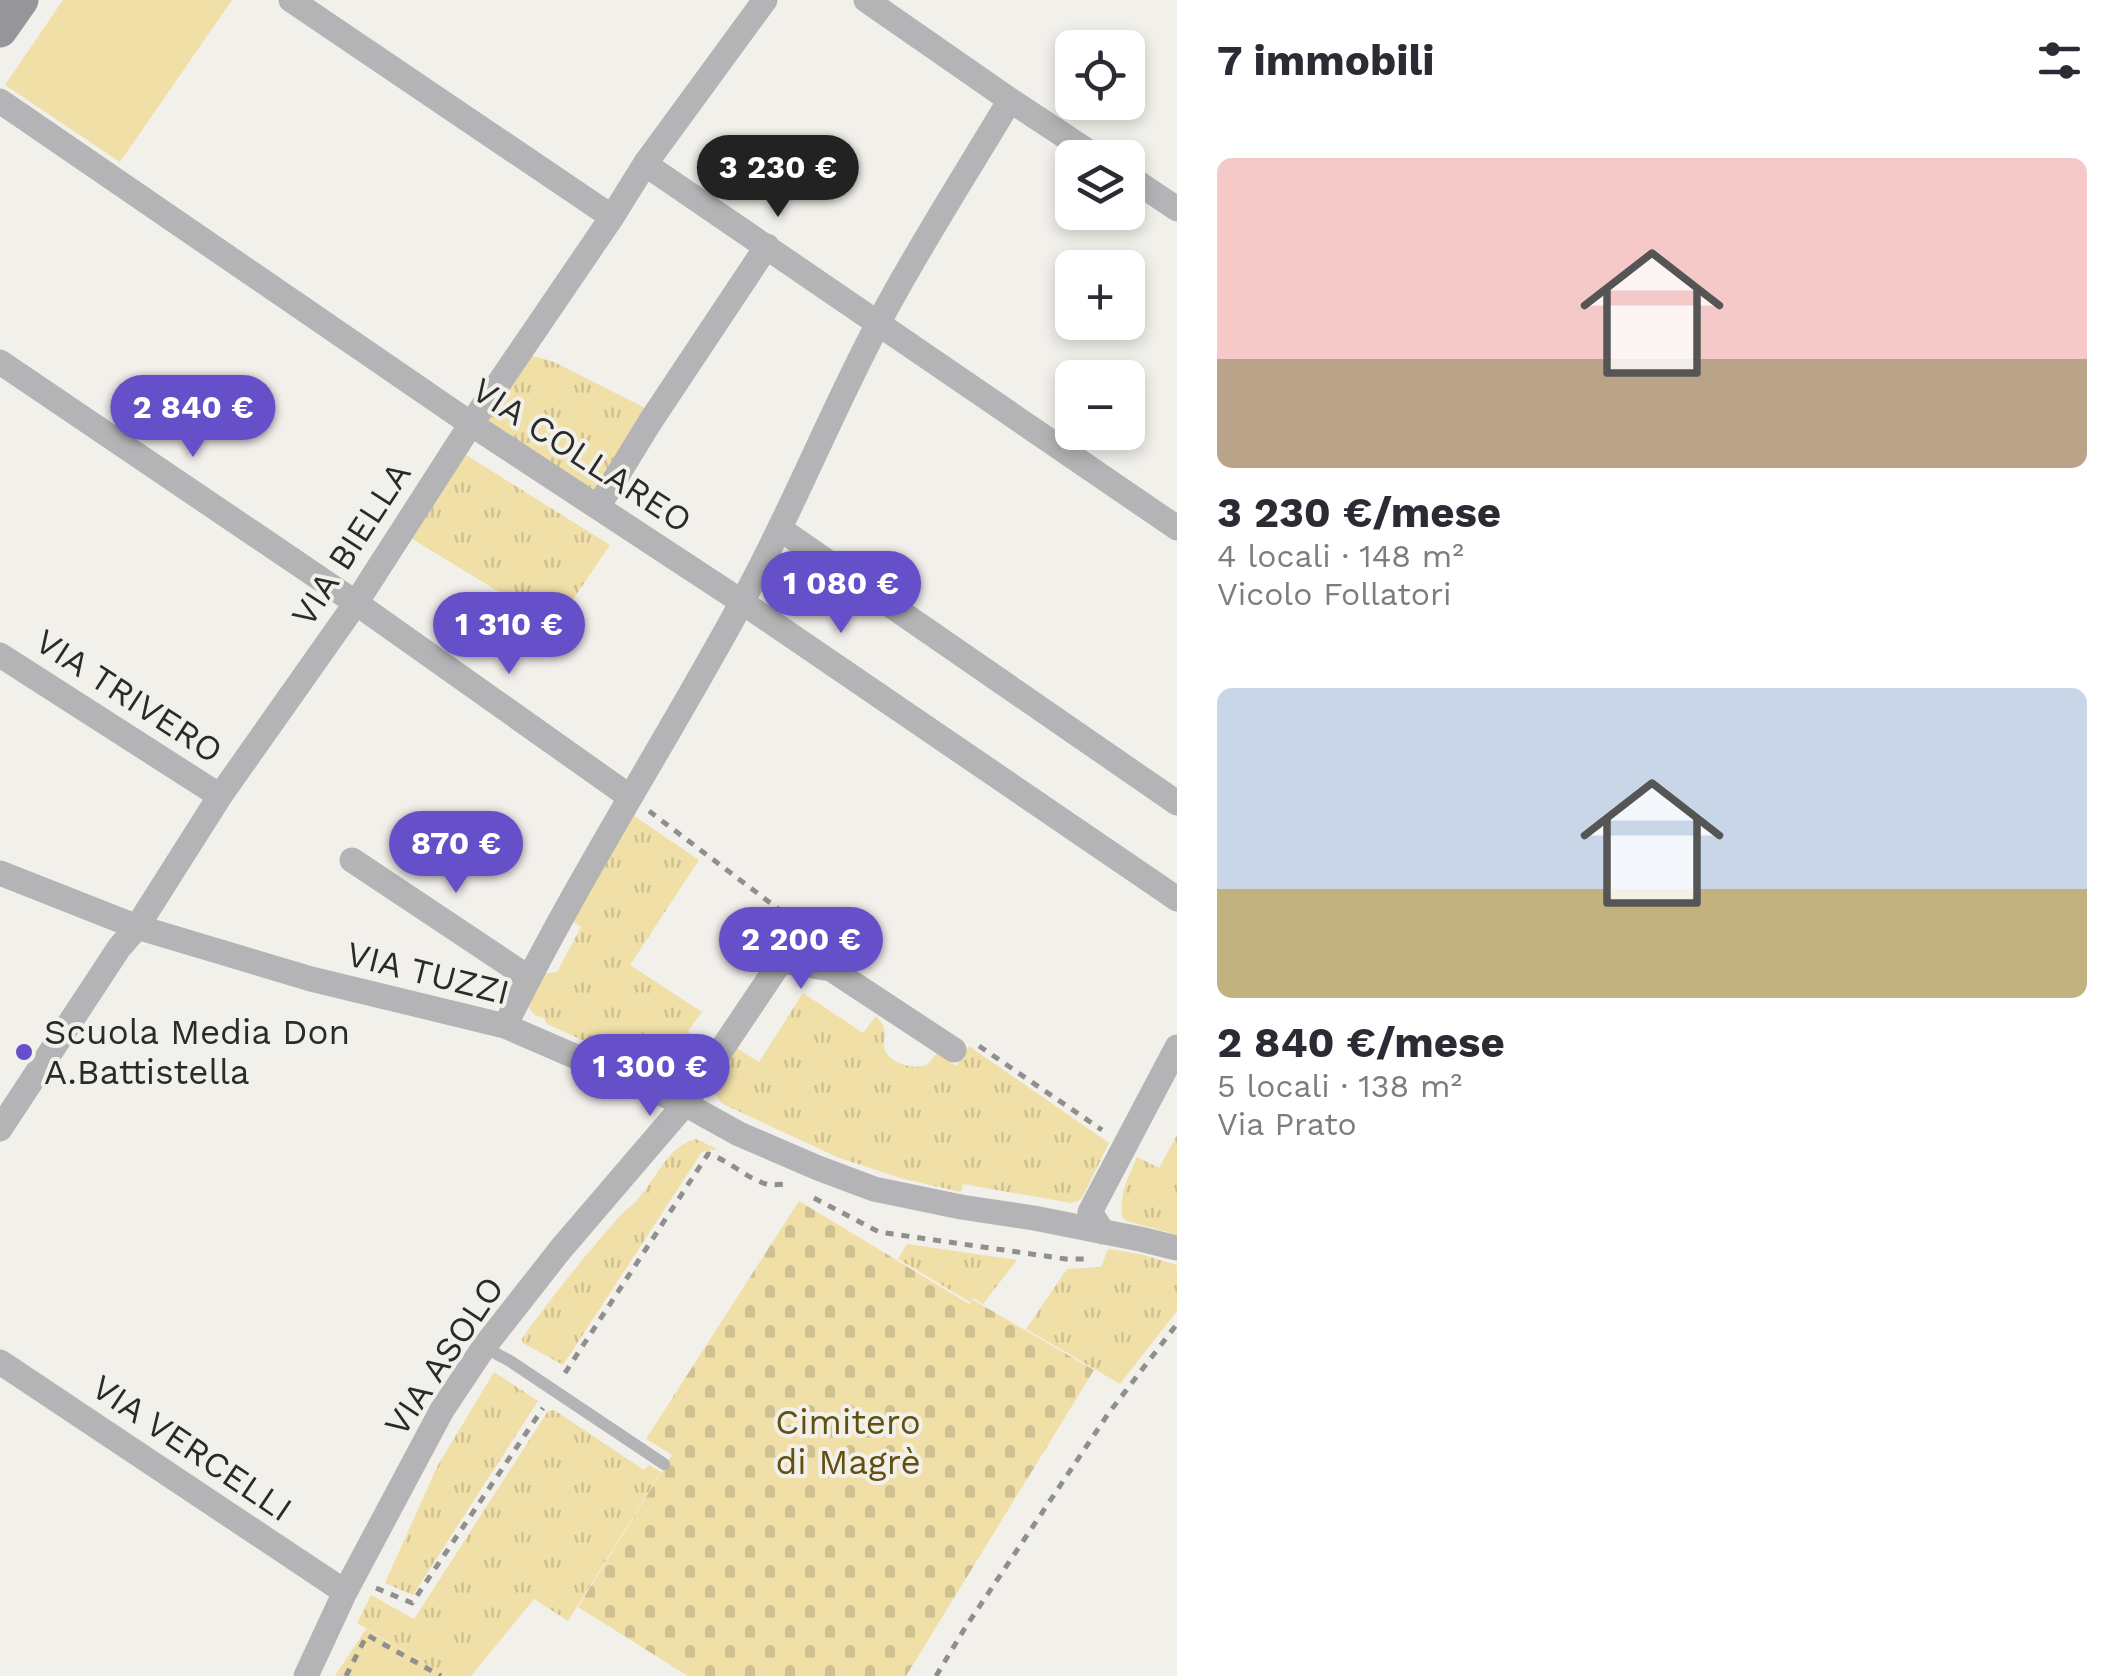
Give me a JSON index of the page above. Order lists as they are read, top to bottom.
{
  "streets": {
    "street": [
      "VIA COLLAREO",
      "VIA BIELLA",
      "VIA TRIVERO",
      "VIA TUZZI",
      "VIA ASOLO",
      "VIA VERCELLI"
    ]
  },
  "crossings": [
    ["VIA COLLAREO", "VIA BIELLA"],
    ["VIA BIELLA", "VIA TRIVERO"],
    ["VIA BIELLA", "VIA TUZZI"],
    ["VIA TUZZI", "VIA ASOLO"],
    ["VIA ASOLO", "VIA VERCELLI"]
  ],
  "parks": ["Cimitero di Magrè"],
  "places": ["Scuola Media Don A.Battistella"],
  "page": {
    "heading": "7 immobili",
    "map_buttons": ["+", "−"],
    "list": [
      {
        "name": "3 230 €/mese",
        "note": "4 locali · 148 m² · Vicolo Follatori"
      },
      {
        "name": "2 840 €/mese",
        "note": "5 locali · 138 m² · Via Prato"
      }
    ],
    "price": [
      "3 230 €",
      "2 840 €",
      "1 080 €",
      "1 310 €",
      "870 €",
      "2 200 €",
      "1 300 €"
    ]
  }
}
